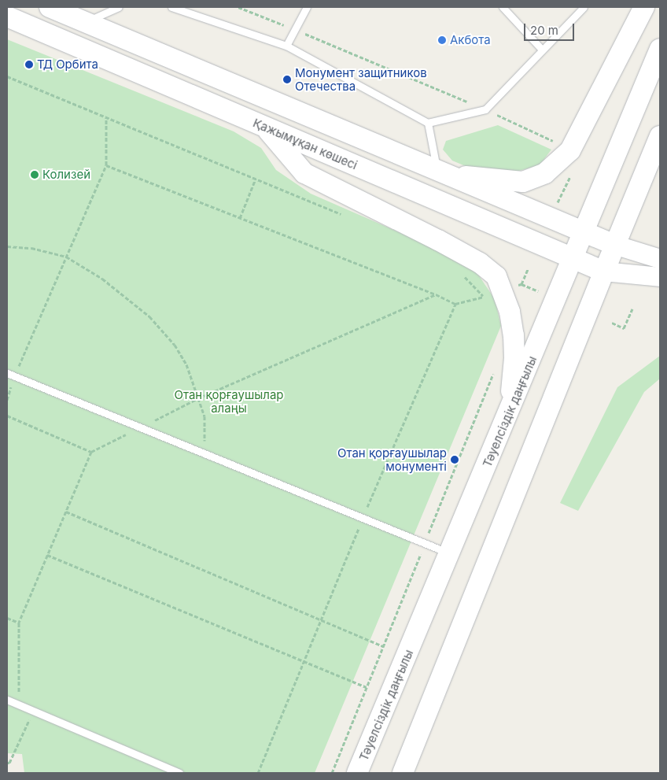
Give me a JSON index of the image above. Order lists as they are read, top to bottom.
{
  "streets": {
    "main road": ["Қажымұқан көшесі", "Тәуелсіздік даңғылы"]
  },
  "crossings": [
    ["Қажымұқан көшесі", "Тәуелсіздік даңғылы"]
  ],
  "parks": ["Отан қорғаушылар алаңы"],
  "places": [
    "Акбота",
    "ТД Орбита",
    "Монумент защитников Отечества",
    "Колизей",
    "Отан қорғаушылар монументі"
  ],
  "scale_bar": "20 m"
}
